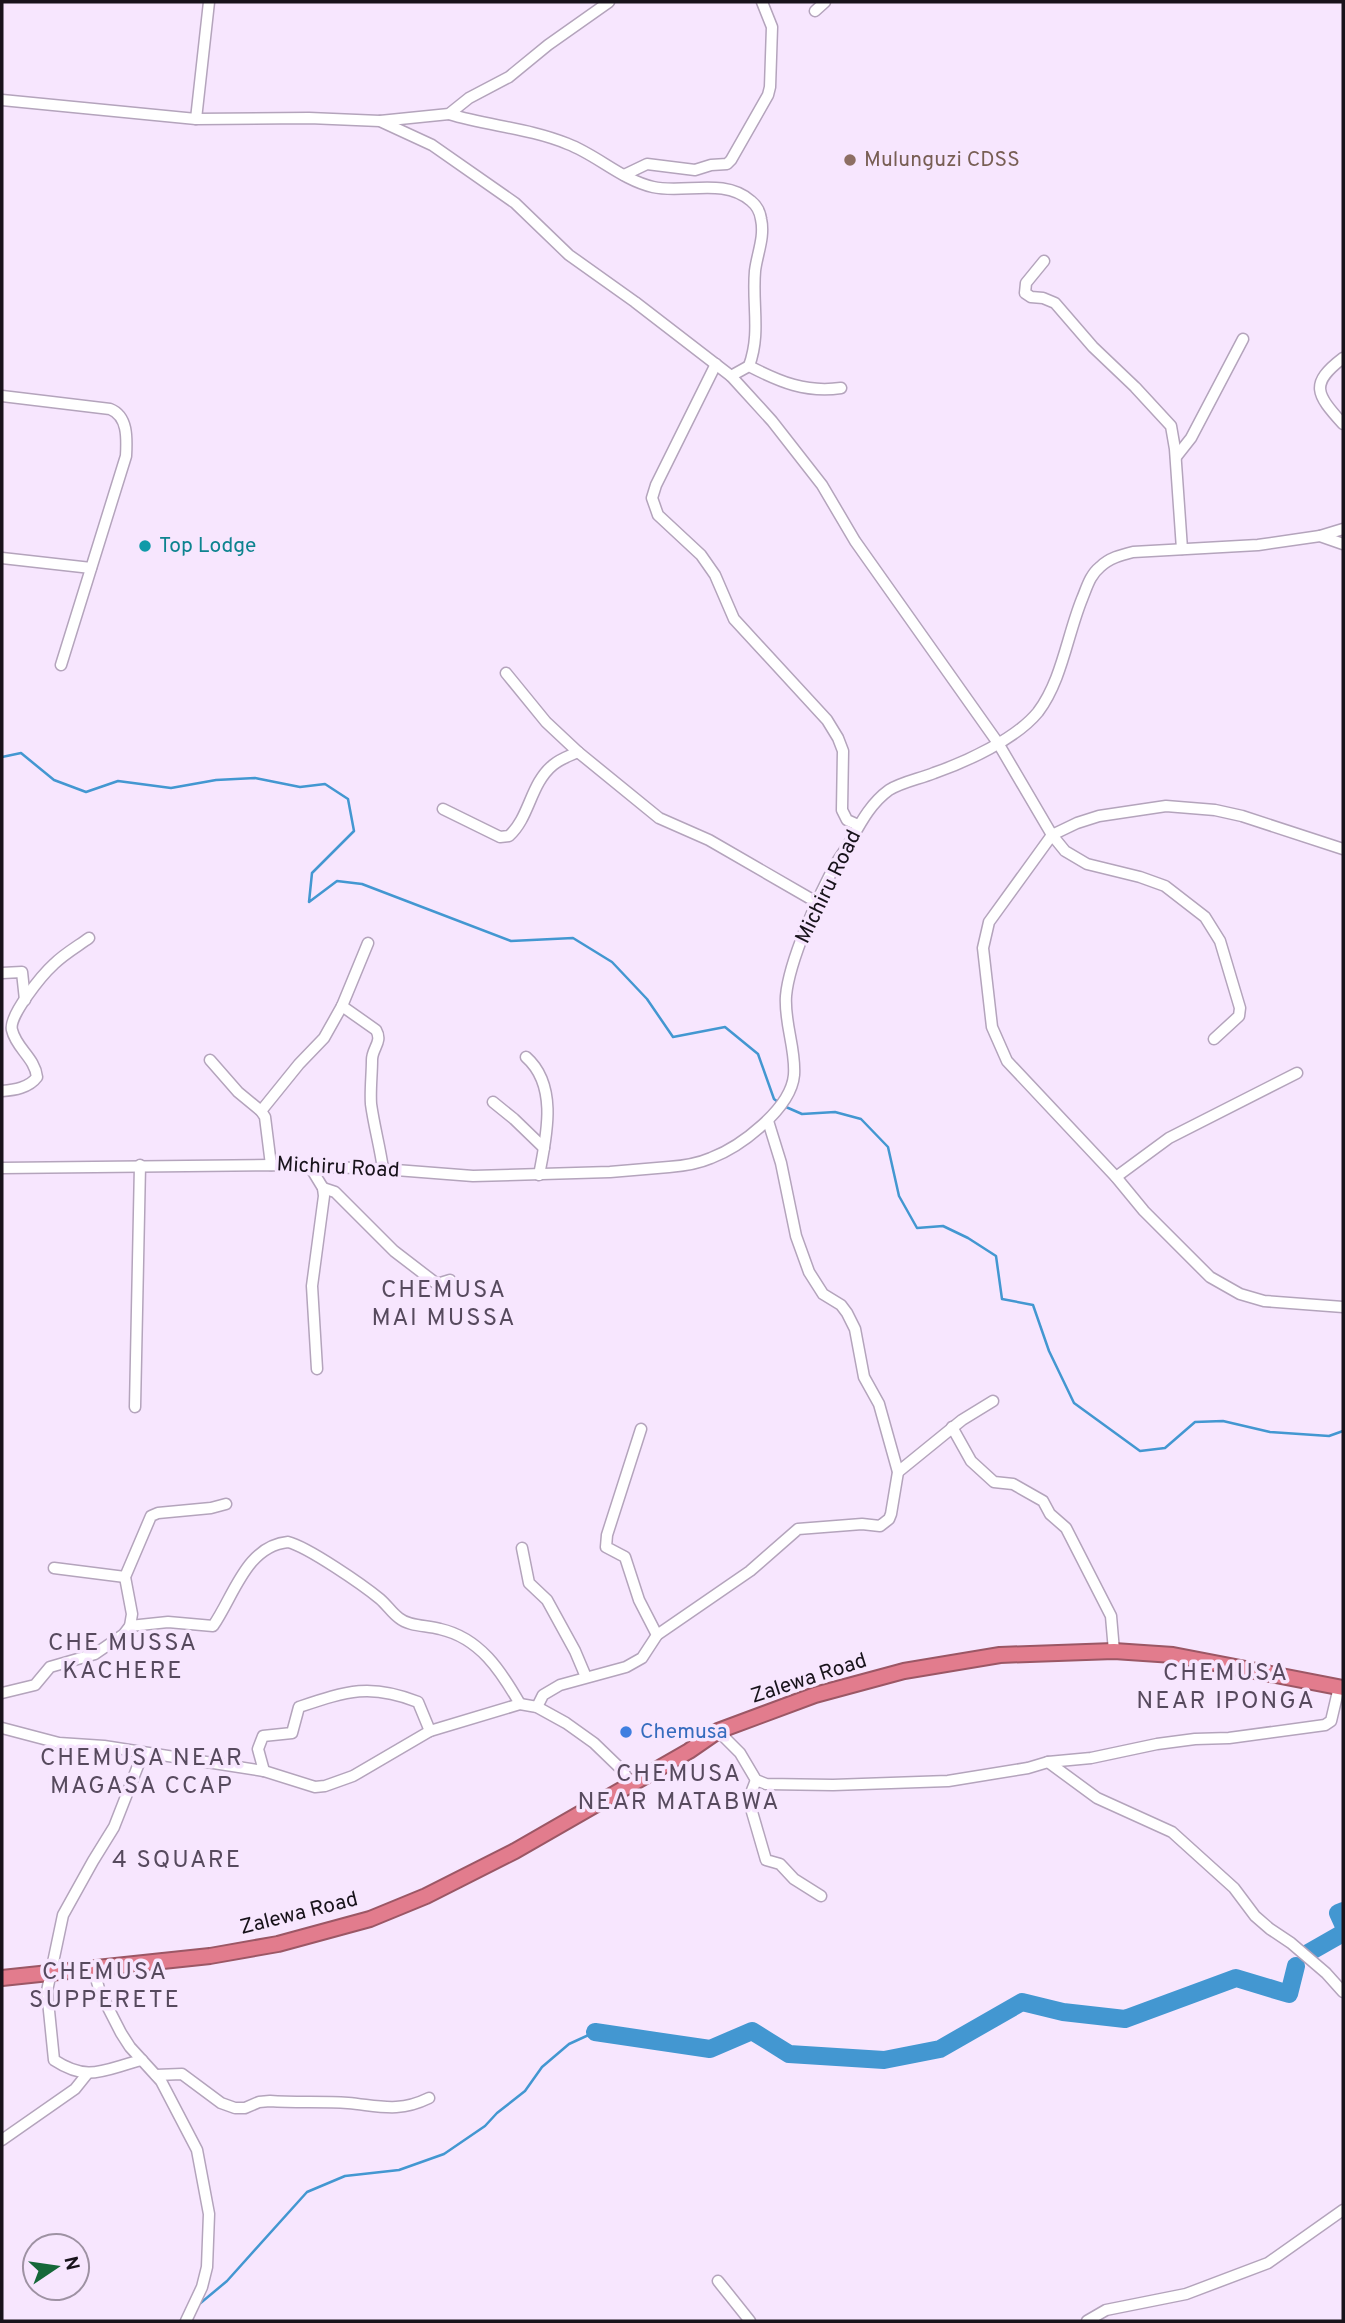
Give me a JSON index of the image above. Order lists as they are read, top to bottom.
{
  "streets": {
    "highway": ["Zalewa Road"],
    "street": ["Michiru Road"]
  },
  "districts": [
    "CHEMUSA MAI MUSSA",
    "CHE MUSSA KACHERE",
    "CHEMUSA NEAR IPONGA",
    "CHEMUSA NEAR MAGASA CCAP",
    "CHEMUSA NEAR MATABWA",
    "4 SQUARE",
    "CHEMUSA SUPPERETE"
  ],
  "places": ["Mulunguzi CDSS", "Top Lodge", "Chemusa"],
  "north": "right"
}
